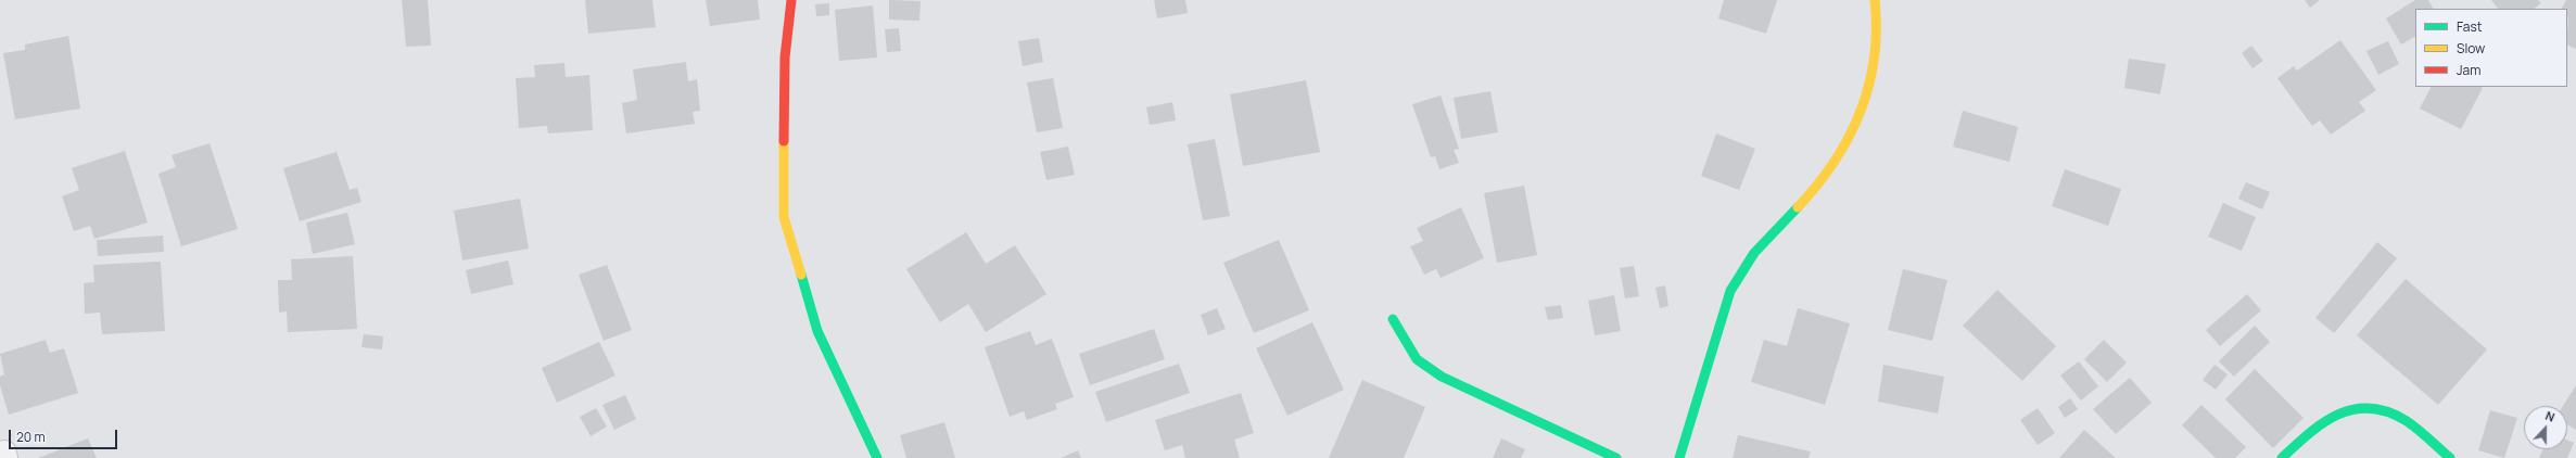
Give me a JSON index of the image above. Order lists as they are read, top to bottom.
{
  "legend": ["Fast", "Slow", "Jam"],
  "scale_bar": "20 m",
  "north": "top"
}
